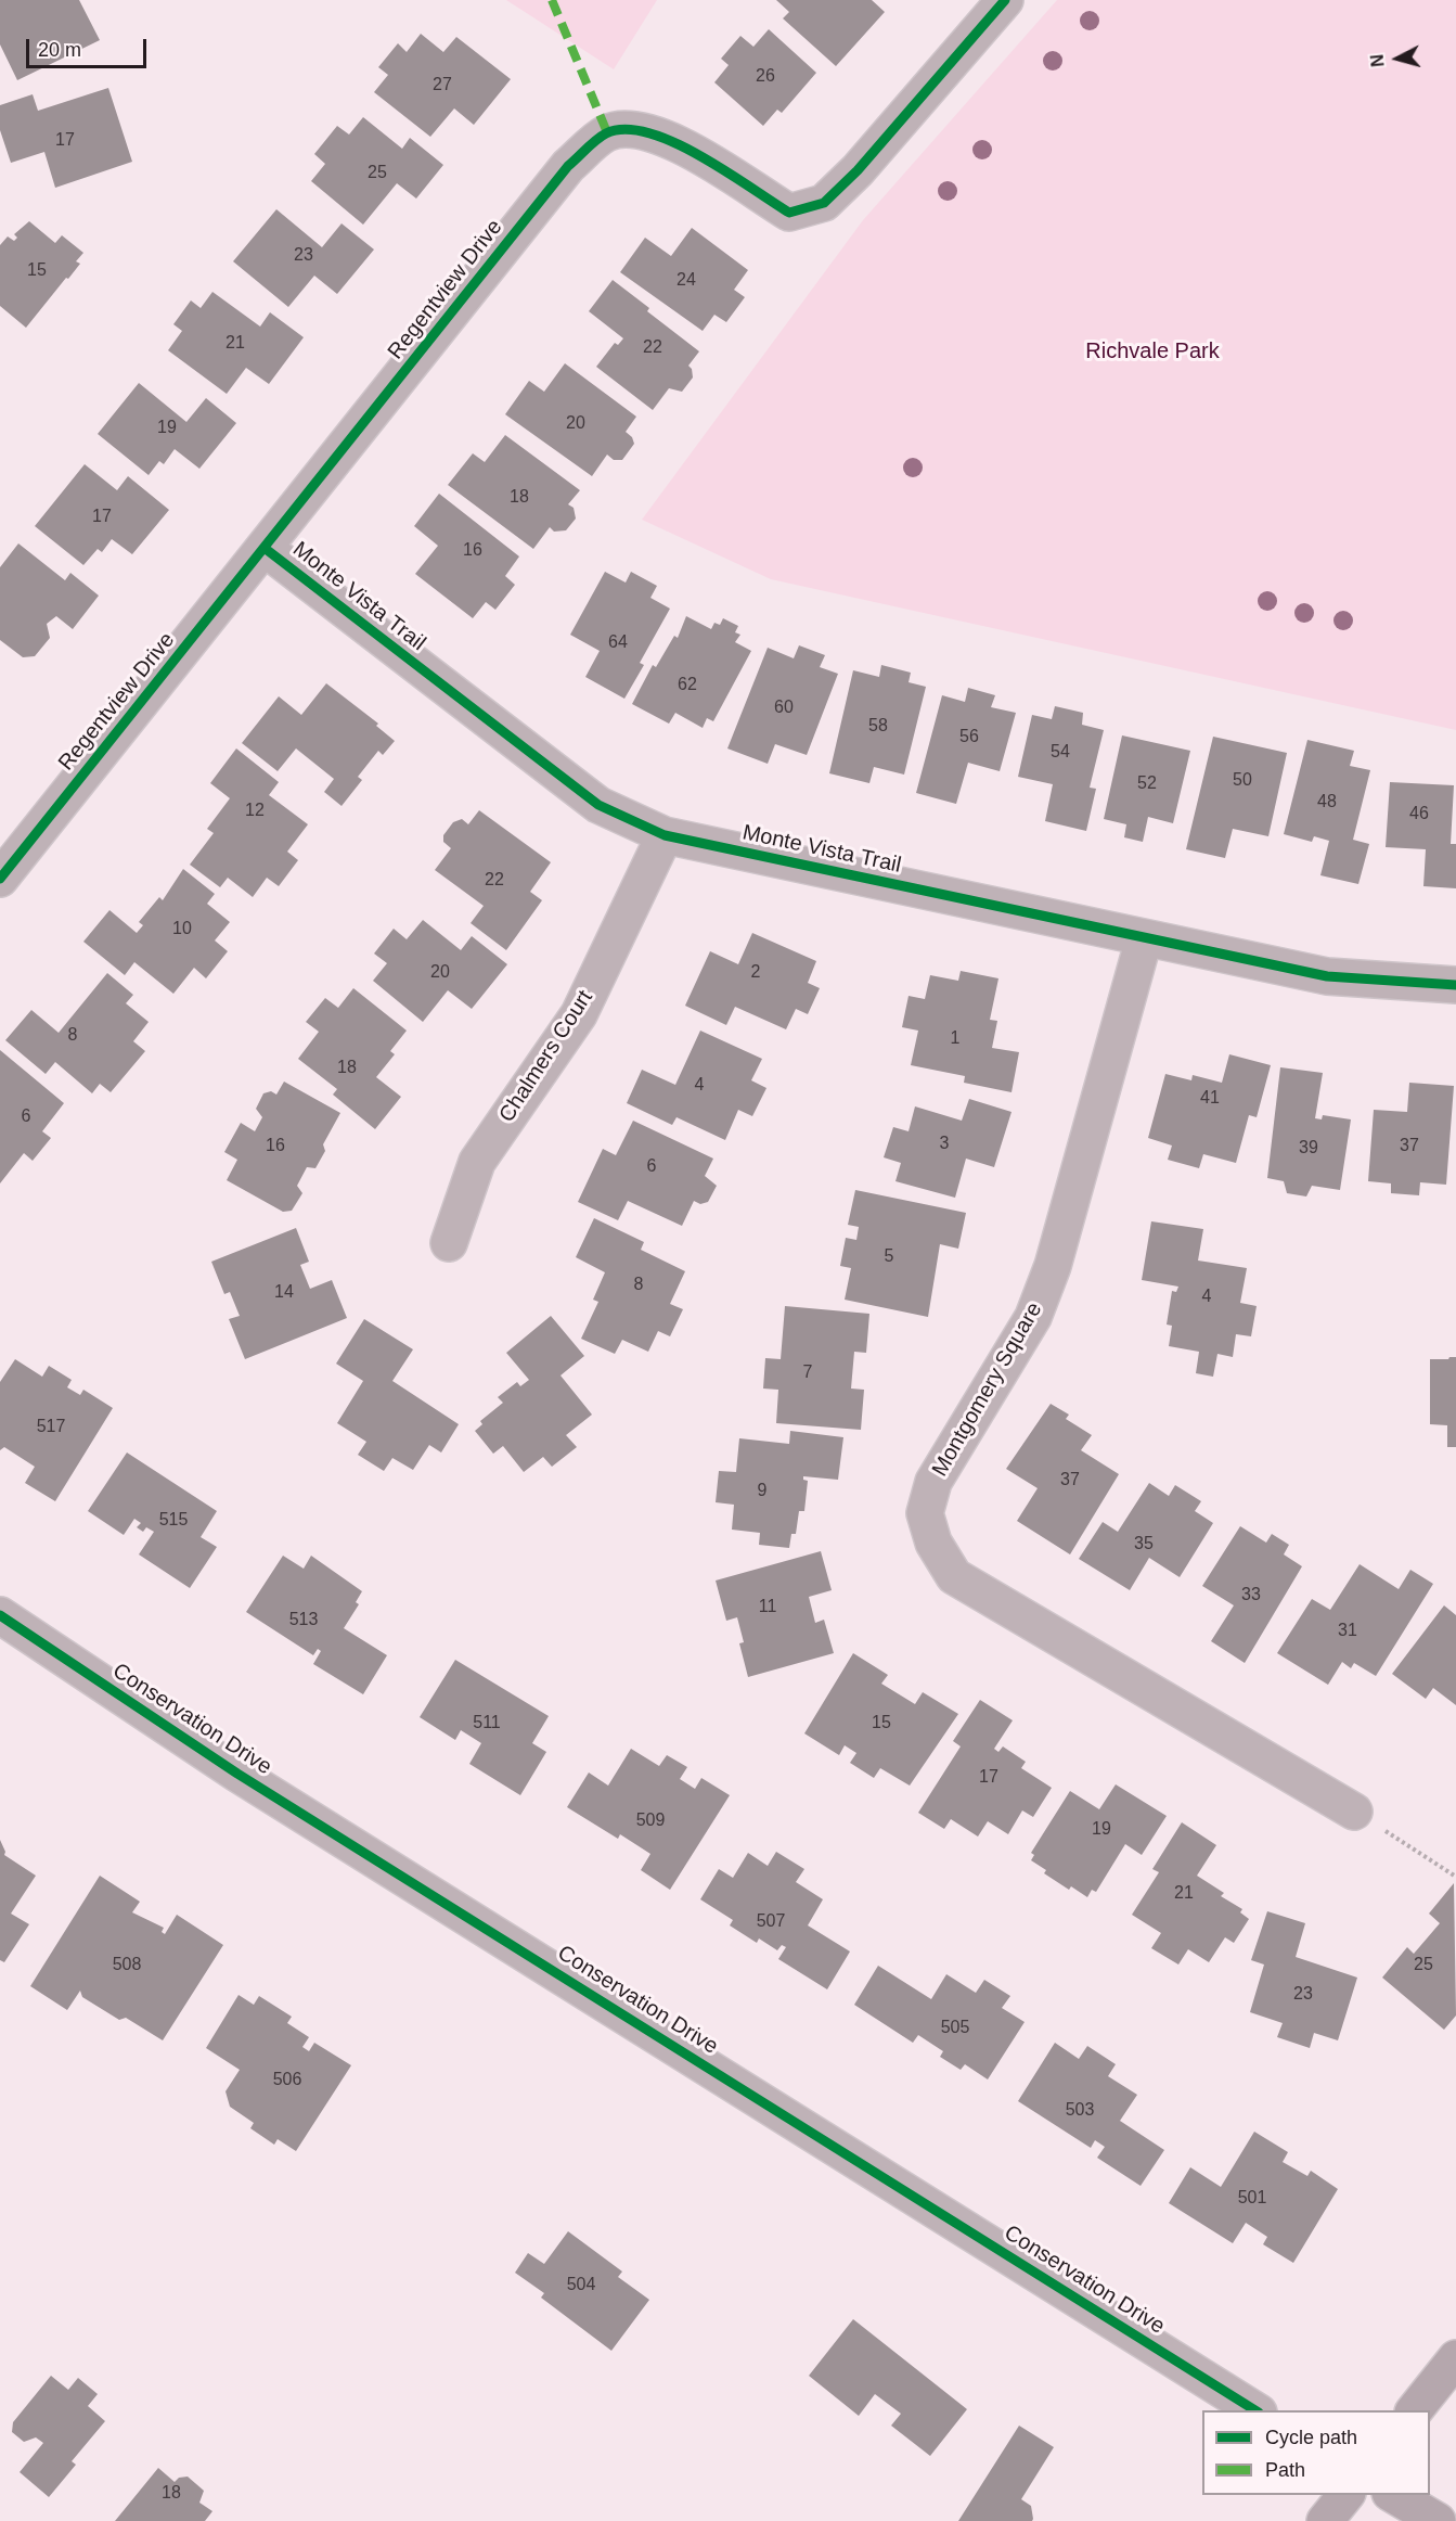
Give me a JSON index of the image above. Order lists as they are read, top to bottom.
{
  "streets": {
    "street": [
      "Regentview Drive",
      "Monte Vista Trail",
      "Chalmers Court",
      "Montgomery Square",
      "Conservation Drive"
    ]
  },
  "crossings": [
    ["Regentview Drive", "Monte Vista Trail"],
    ["Monte Vista Trail", "Chalmers Court"],
    ["Monte Vista Trail", "Montgomery Square"]
  ],
  "parks": ["Richvale Park"],
  "house_numbers": [
    "26",
    "27",
    "17",
    "25",
    "23",
    "15",
    "24",
    "21",
    "22",
    "20",
    "19",
    "18",
    "17",
    "16",
    "64",
    "62",
    "60",
    "58",
    "56",
    "54",
    "50",
    "52",
    "48",
    "12",
    "46",
    "22",
    "10",
    "20",
    "2",
    "8",
    "1",
    "18",
    "4",
    "41",
    "6",
    "3",
    "16",
    "37",
    "39",
    "6",
    "5",
    "8",
    "14",
    "4",
    "7",
    "517",
    "37",
    "9",
    "515",
    "35",
    "33",
    "11",
    "513",
    "31",
    "511",
    "15",
    "17",
    "509",
    "19",
    "21",
    "507",
    "508",
    "25",
    "23",
    "505",
    "506",
    "503",
    "501",
    "504",
    "18"
  ],
  "legend": ["Cycle path", "Path"],
  "scale_bar": "20 m",
  "north": "left"
}
